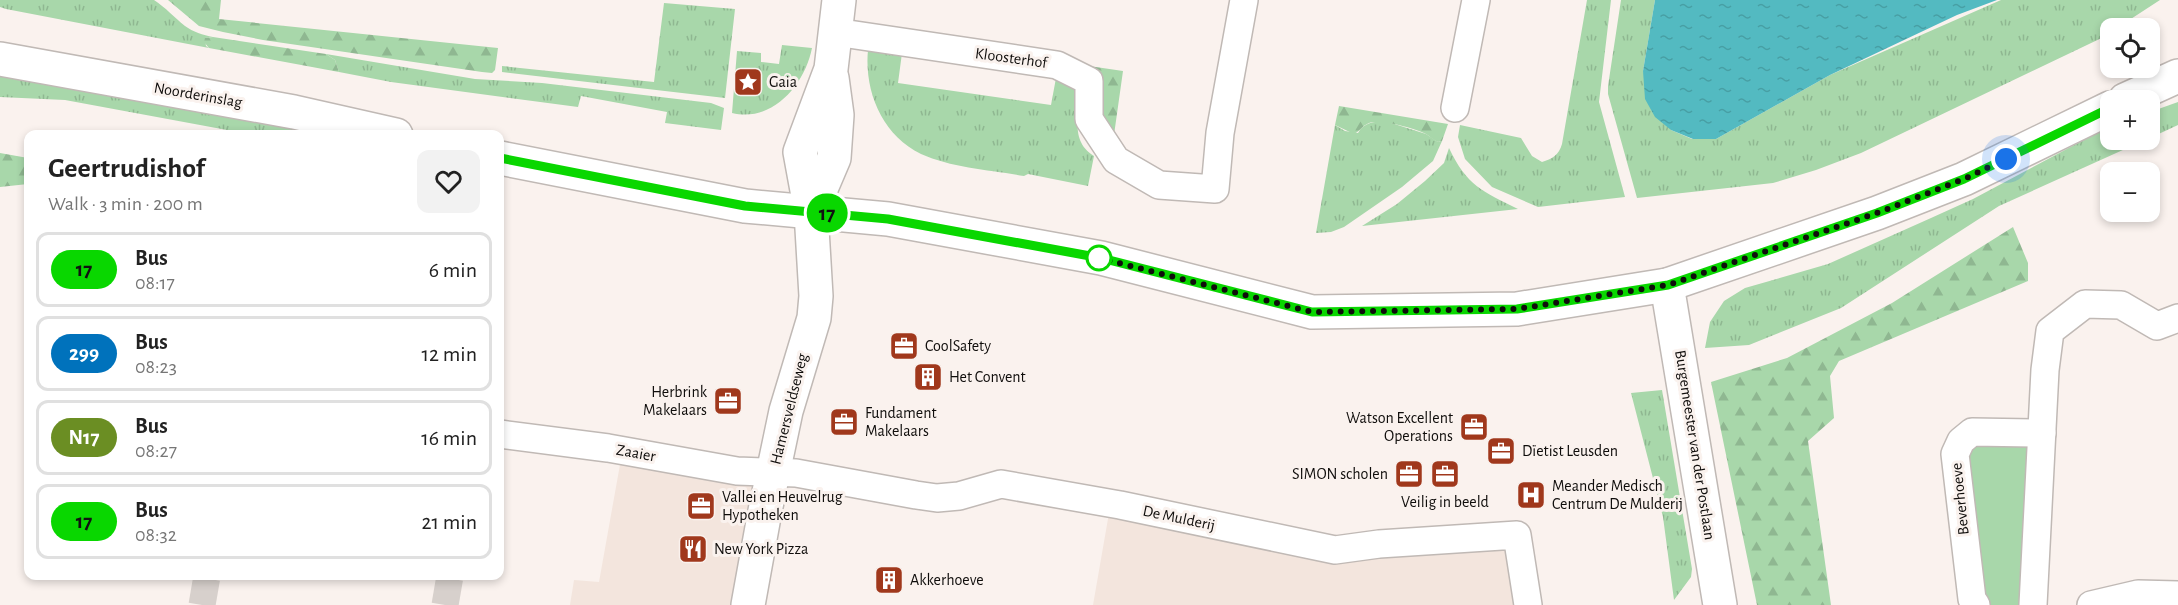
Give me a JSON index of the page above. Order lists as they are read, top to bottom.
{
  "streets": {
    "main road": ["Noorderinslag", "Hamersveldseweg", "Burgemeester van der Postlaan"],
    "street": [
      "Kloosterhof",
      "Zaaier",
      "Beverhoeve",
      "De Mulderij"
    ]
  },
  "crossings": [
    ["Kloosterhof", "Hamersveldseweg"],
    ["Hamersveldseweg", "Zaaier"],
    ["Hamersveldseweg", "De Mulderij"],
    ["Zaaier", "De Mulderij"]
  ],
  "places": {
    "place": ["Gaia"],
    "office": [
      "CoolSafety",
      "Herbrink Makelaars",
      "Fundament Makelaars",
      "Watson Excellent Operations",
      "Dïetist Leusden",
      "SIMON scholen",
      "Veilig in beeld",
      "Vallei en Heuvelrug Hypotheken"
    ],
    "building": ["Het Convent", "Akkerhoeve"],
    "hospital": ["Meander Medisch Centrum De Mulderij"],
    "restaurant": ["New York Pizza"]
  },
  "lines": ["bus line 17"],
  "page": {
    "on_map": "17",
    "map_buttons": ["+", "−"],
    "heading": ["Geertrudishof", "Walk · 3 min · 200 m"],
    "list": [
      {
        "mark": "17",
        "name": "Bus",
        "note": "08:17",
        "value": "6 min"
      },
      {
        "mark": "299",
        "name": "Bus",
        "note": "08:23",
        "value": "12 min"
      },
      {
        "mark": "N17",
        "name": "Bus",
        "note": "08:27",
        "value": "16 min"
      },
      {
        "mark": "17",
        "name": "Bus",
        "note": "08:32",
        "value": "21 min"
      }
    ]
  }
}
